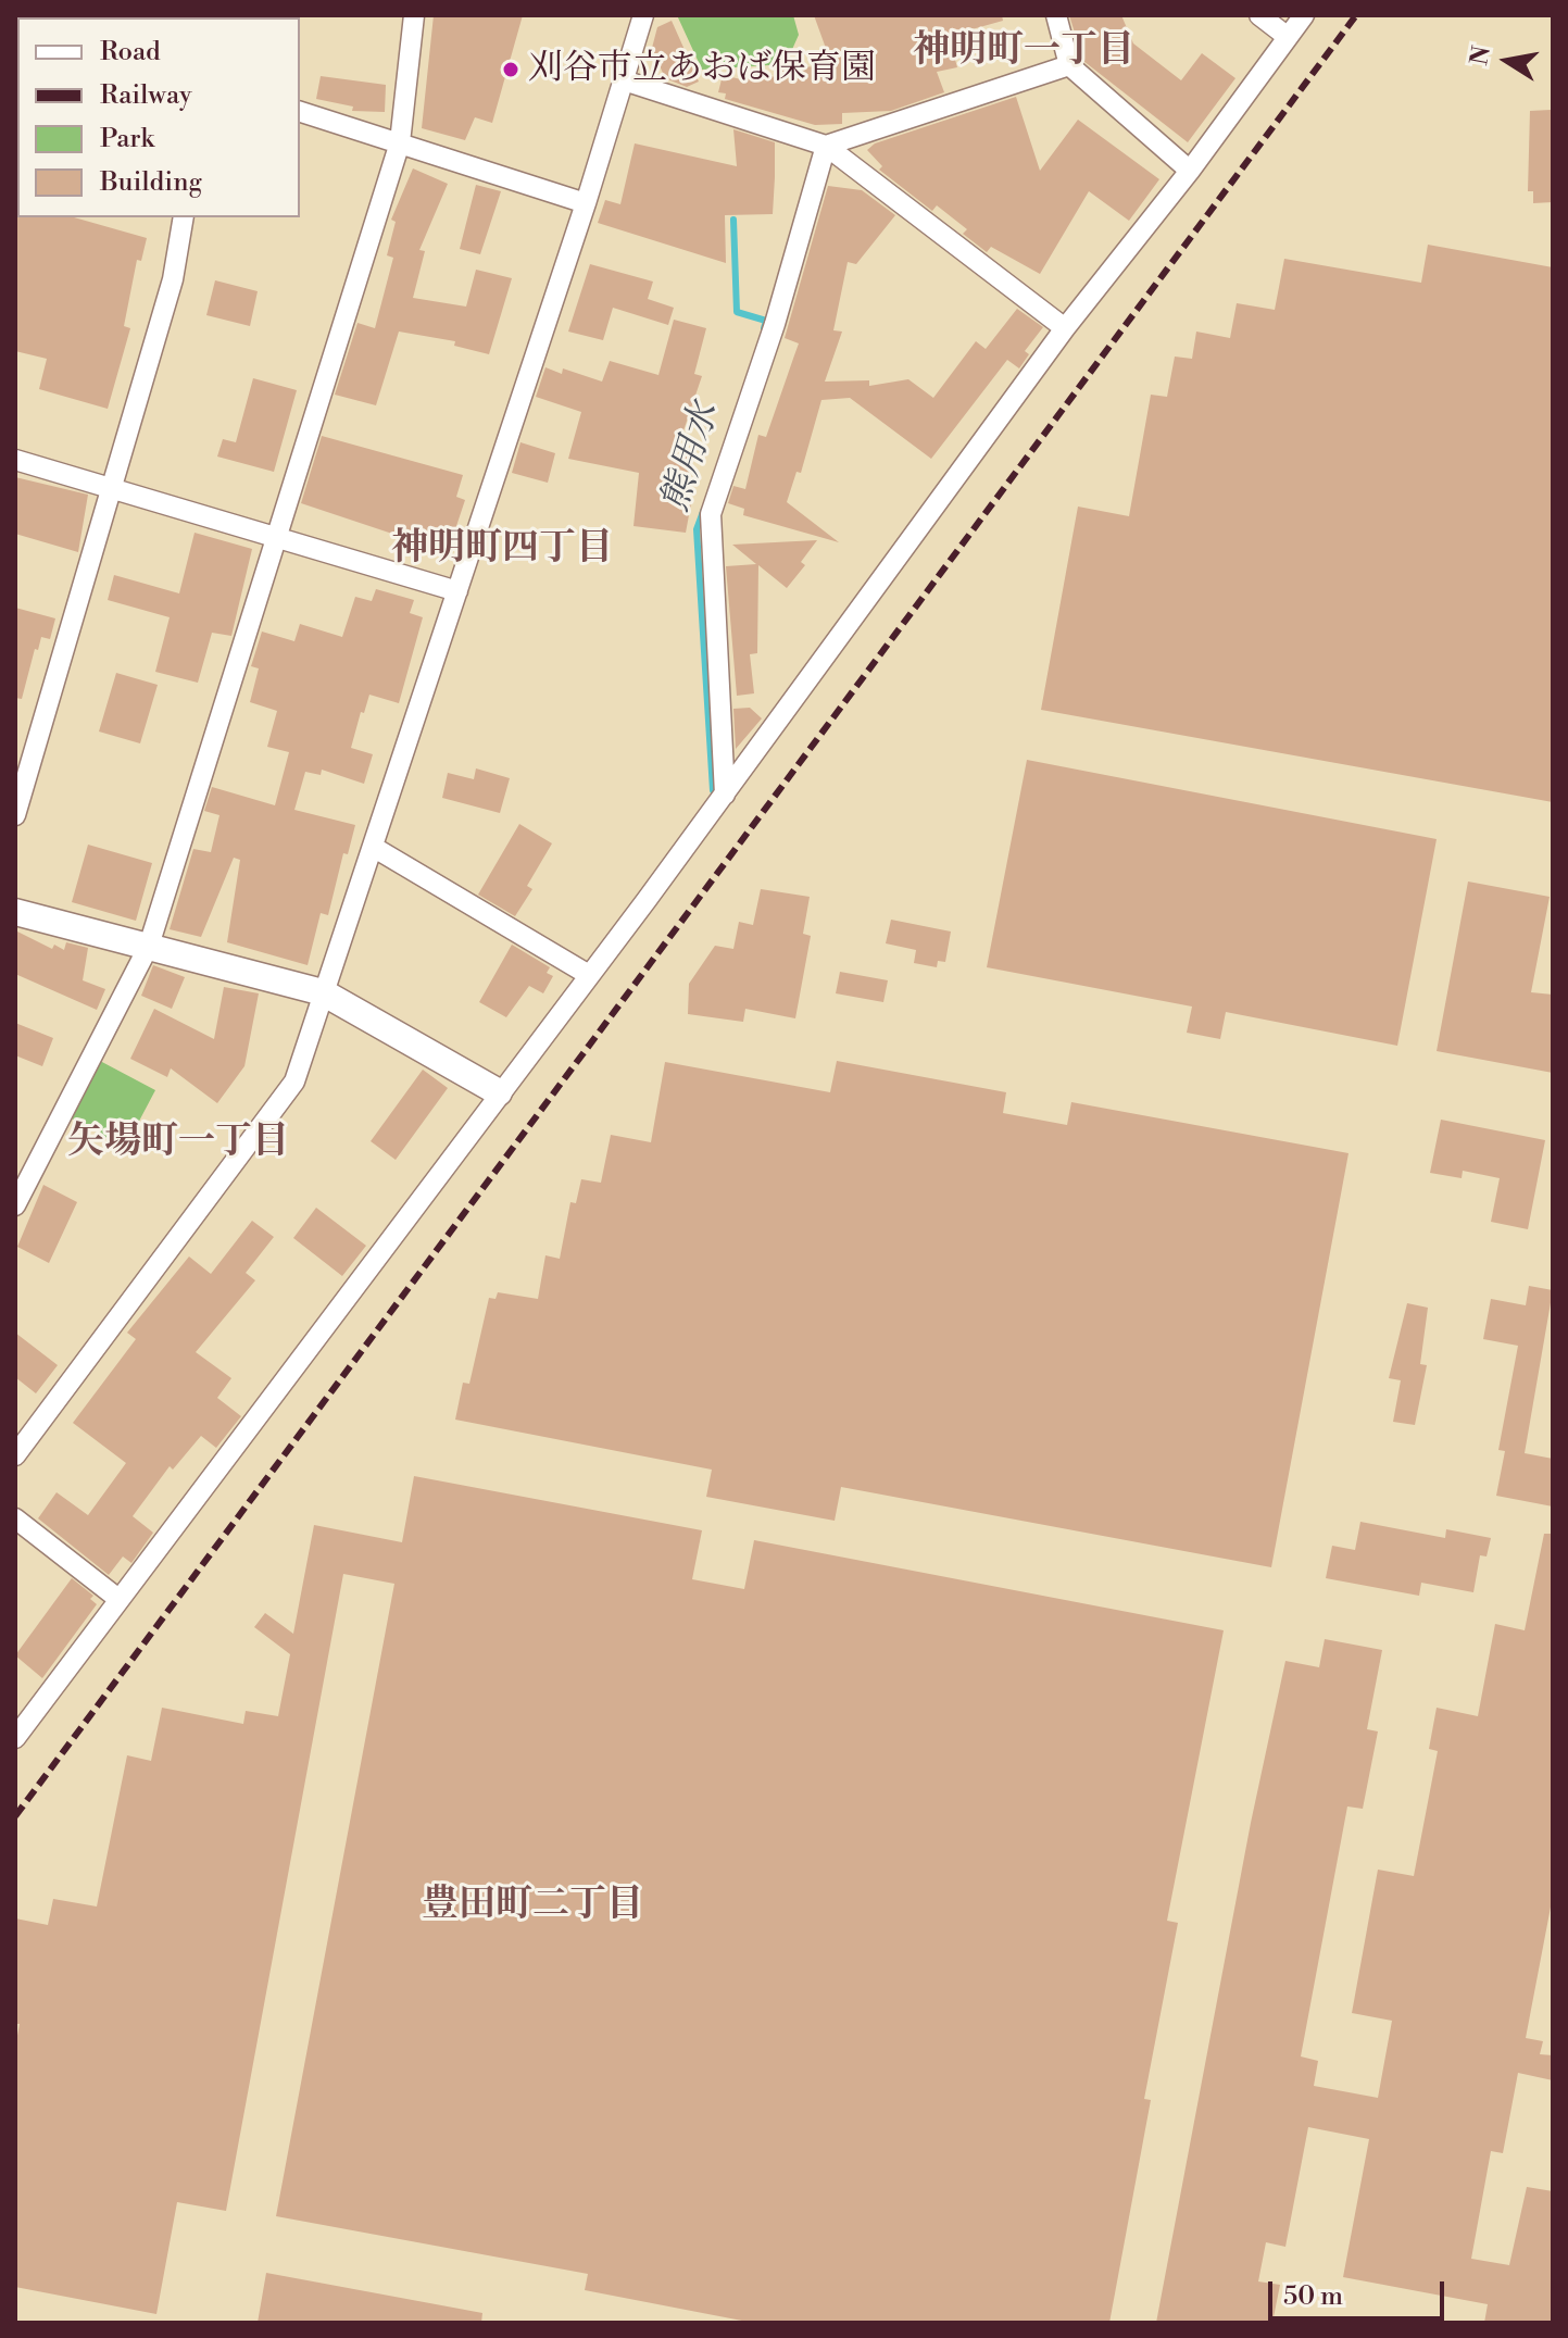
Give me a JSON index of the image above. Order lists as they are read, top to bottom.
{
  "districts": [
    "神明町一丁目",
    "神明町四丁目",
    "矢場町一丁目",
    "豊田町二丁目"
  ],
  "water": ["熊用水"],
  "places": ["刈谷市立あおば保育園"],
  "legend": [
    "Road",
    "Railway",
    "Park",
    "Building"
  ],
  "scale_bar": "50 m",
  "north": "left"
}
